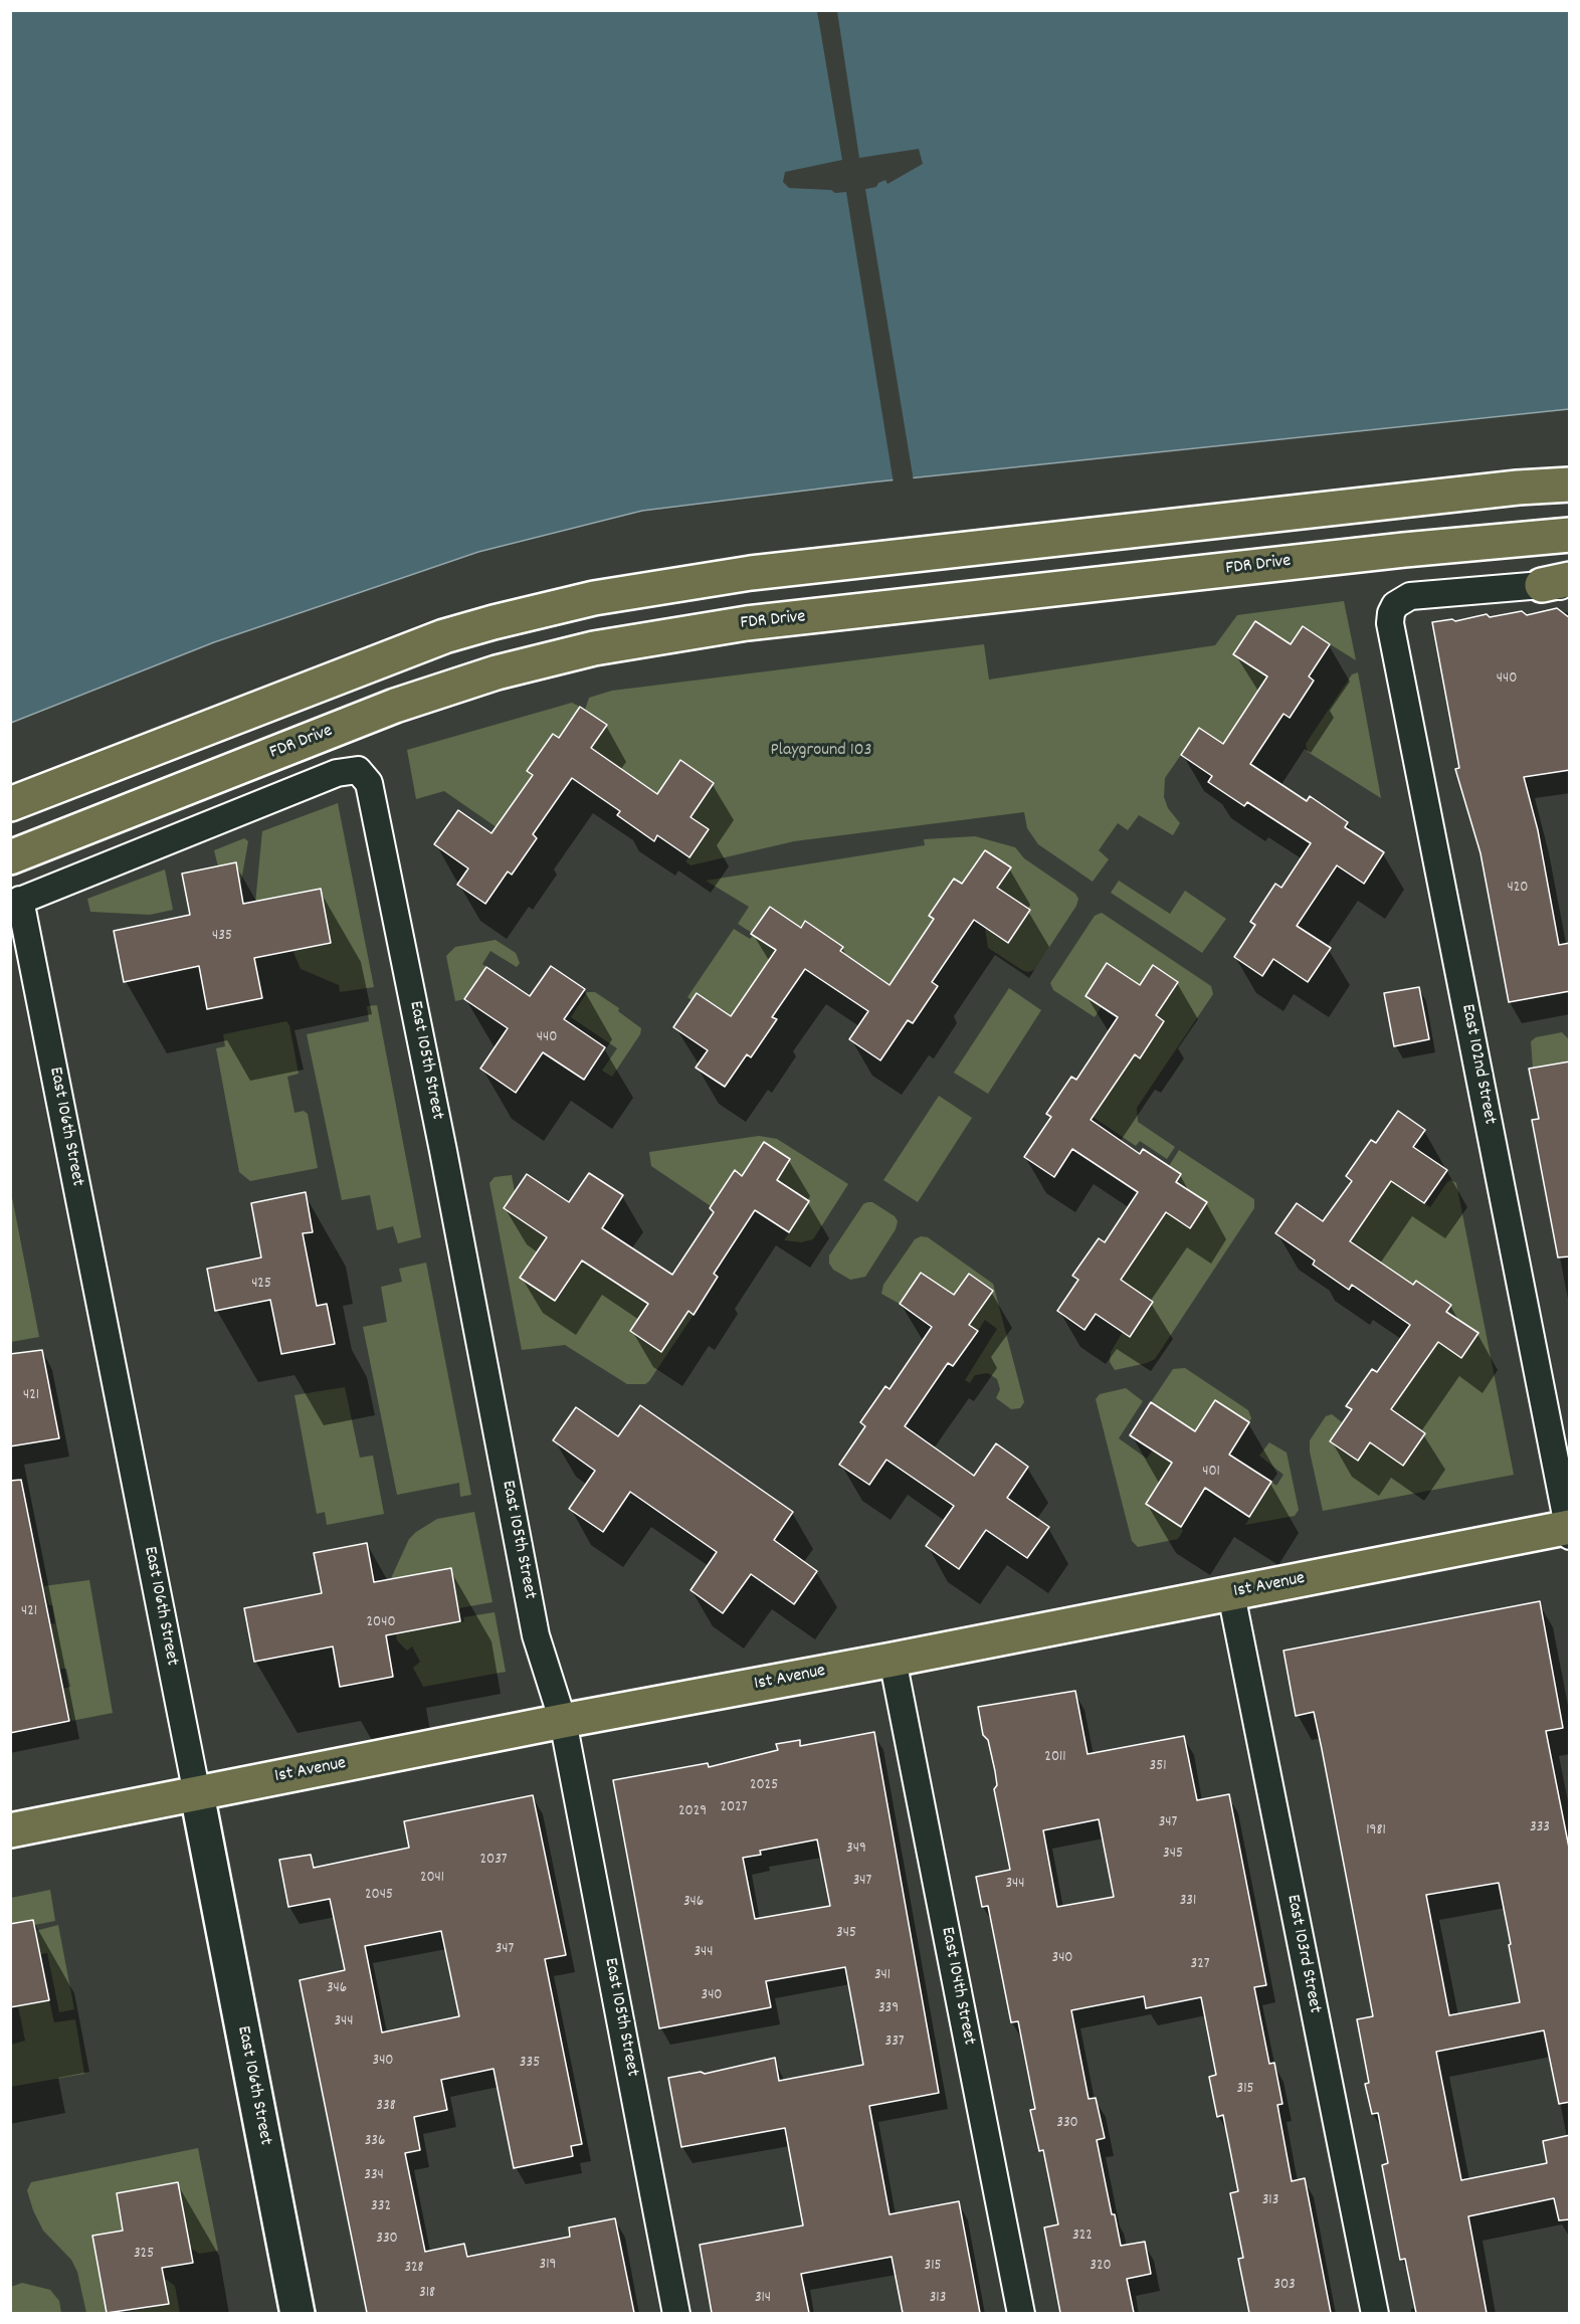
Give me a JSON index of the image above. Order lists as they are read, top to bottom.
{
  "streets": {
    "main road": ["FDR Drive", "East 106th Street", "1st Avenue"],
    "street": [
      "East 105th Street",
      "East 102nd Street",
      "East 103rd Street",
      "East 104th Street"
    ]
  },
  "crossings": [
    ["East 105th Street", "East 106th Street"],
    ["East 105th Street", "1st Avenue"],
    ["East 102nd Street", "1st Avenue"],
    ["East 106th Street", "1st Avenue"],
    ["1st Avenue", "East 103rd Street"],
    ["1st Avenue", "East 104th Street"]
  ],
  "parks": ["Playground 103"],
  "house_numbers": [
    "440",
    "420",
    "435",
    "440",
    "425",
    "421",
    "401",
    "421",
    "2040",
    "2011",
    "351",
    "2025",
    "2027",
    "2029",
    "347",
    "333",
    "1981",
    "349",
    "345",
    "2037",
    "2041",
    "347",
    "344",
    "2045",
    "331",
    "346",
    "345",
    "347",
    "344",
    "340",
    "327",
    "341",
    "346",
    "340",
    "339",
    "344",
    "337",
    "340",
    "335",
    "315",
    "338",
    "330",
    "336",
    "334",
    "313",
    "332",
    "322",
    "330",
    "325",
    "319",
    "315",
    "320",
    "328",
    "303",
    "318",
    "314",
    "313"
  ]
}
